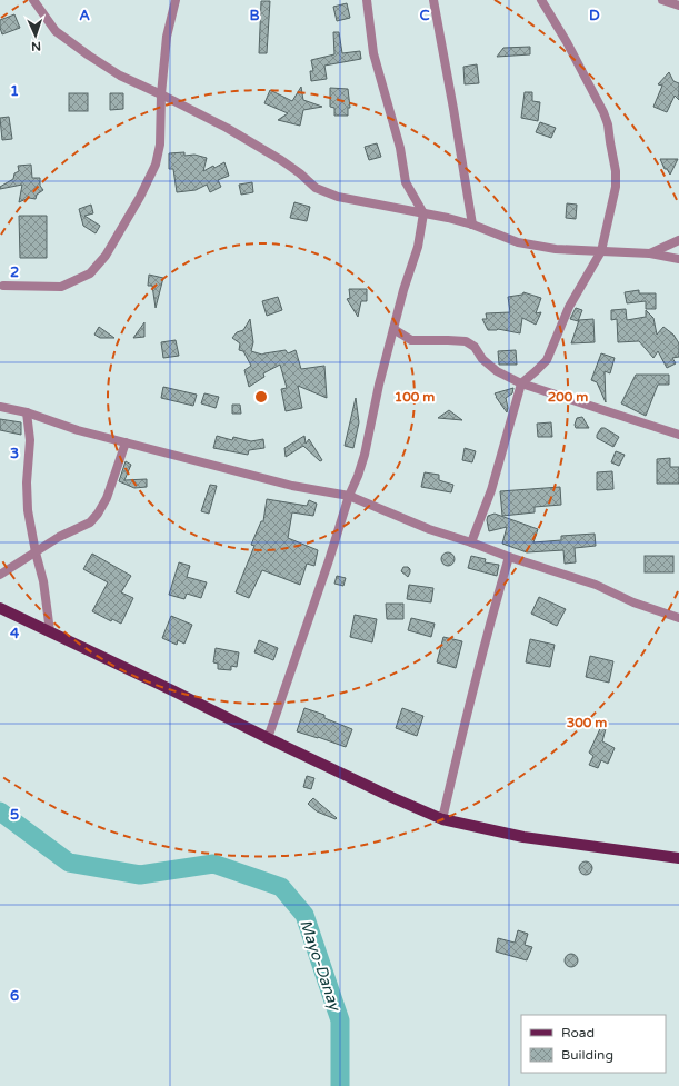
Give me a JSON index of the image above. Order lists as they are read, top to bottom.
{
  "water": ["Mayo-Danay"],
  "legend": ["Road", "Building"],
  "north": "bottom",
  "grid": {
    "columns": [
      "A",
      "B",
      "C",
      "D"
    ],
    "rows": [
      "1",
      "2",
      "3",
      "4",
      "5",
      "6"
    ]
  },
  "rings": ["100 m", "200 m", "300 m"]
}
